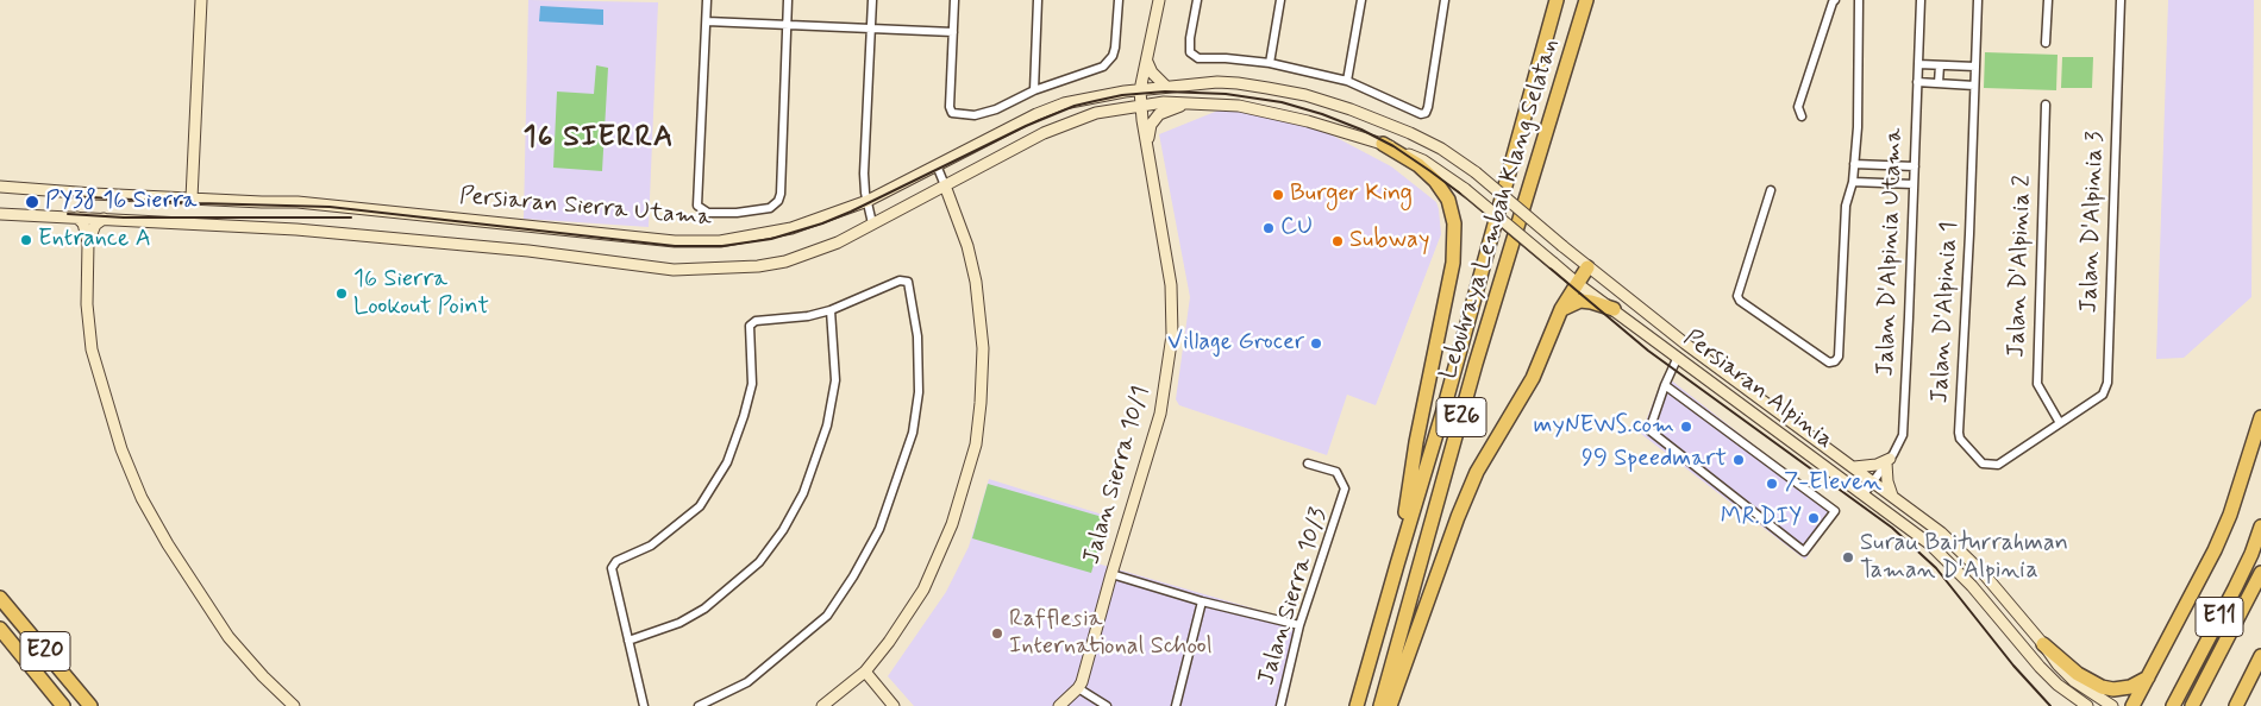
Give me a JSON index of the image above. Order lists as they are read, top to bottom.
{
  "streets": {
    "highway": [
      "Lebuhraya Lembah Klang Selatan",
      "E26",
      "E11",
      "E20"
    ],
    "main road": ["Persiaran Sierra Utama", "Persiaran Alpinia", "Jalan Sierra 10/1"],
    "street": [
      "Jalan D'Alpinia 3",
      "Jalan D'Alpinia Utama",
      "Jalan D'Alpinia 2",
      "Jalan D'Alpinia 1",
      "Jalan Sierra 10/3"
    ]
  },
  "crossings": [
    ["Persiaran Sierra Utama", "Persiaran Alpinia"],
    ["Persiaran Sierra Utama", "Jalan Sierra 10/1"],
    ["Jalan D'Alpinia 3", "Jalan D'Alpinia 2"],
    ["Jalan D'Alpinia 3", "Jalan D'Alpinia 1"],
    ["Jalan D'Alpinia Utama", "Persiaran Alpinia"],
    ["Jalan D'Alpinia 2", "Jalan D'Alpinia 1"]
  ],
  "districts": ["16 SIERRA"],
  "places": [
    "Burger King",
    "PY38 16 Sierra",
    "CU",
    "Entrance A",
    "Subway",
    "16 Sierra Lookout Point",
    "Village Grocer",
    "myNEWS.com",
    "99 Speedmart",
    "7-Eleven",
    "MR.DIY",
    "Surau Baiturrahman Taman D'Alpinia",
    "Rafflesia International School"
  ]
}
